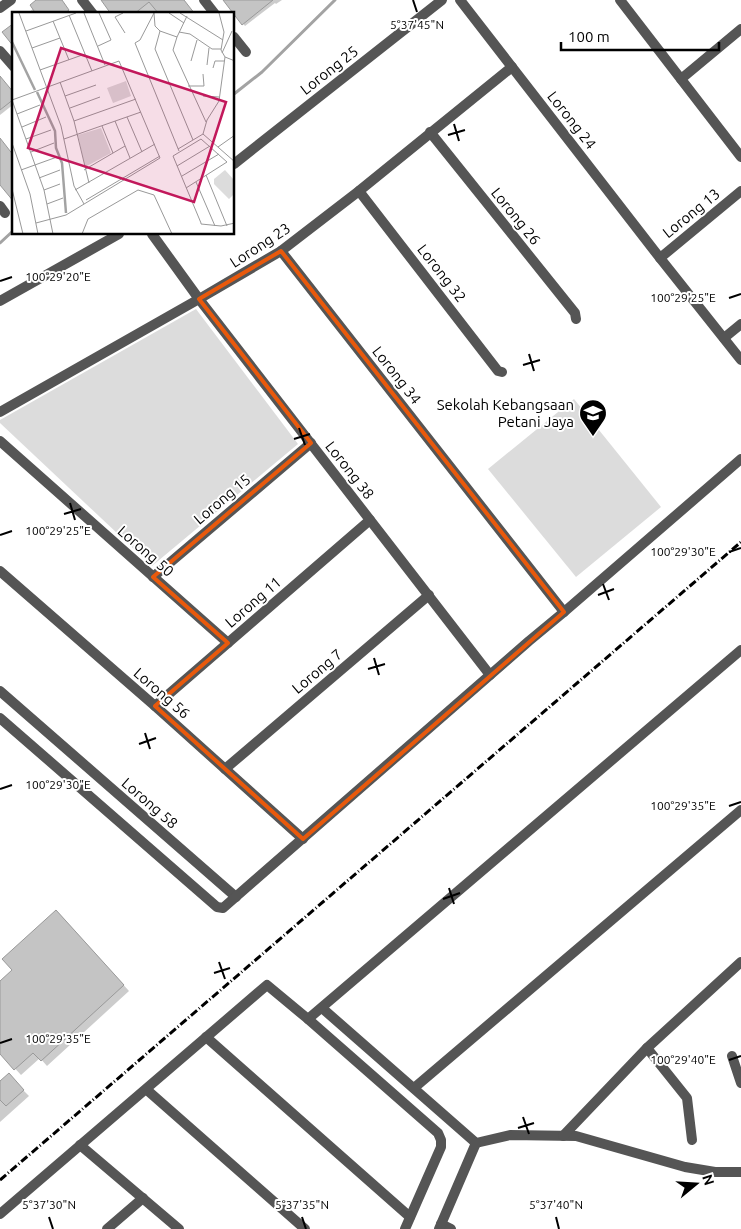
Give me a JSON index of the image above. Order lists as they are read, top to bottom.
{
  "streets": {
    "street": [
      "Lorong 25",
      "Lorong 24",
      "Lorong 13",
      "Lorong 26",
      "Lorong 23",
      "Lorong 32",
      "Lorong 34",
      "Lorong 38",
      "Lorong 15",
      "Lorong 50",
      "Lorong 11",
      "Lorong 7",
      "Lorong 56",
      "Lorong 58"
    ]
  },
  "crossings": [
    ["Lorong 24", "Lorong 13"],
    ["Lorong 24", "Lorong 23"],
    ["Lorong 26", "Lorong 23"],
    ["Lorong 23", "Lorong 32"],
    ["Lorong 23", "Lorong 34"],
    ["Lorong 23", "Lorong 38"],
    ["Lorong 38", "Lorong 15"],
    ["Lorong 38", "Lorong 11"],
    ["Lorong 38", "Lorong 7"],
    ["Lorong 15", "Lorong 50"],
    ["Lorong 50", "Lorong 11"],
    ["Lorong 11", "Lorong 56"],
    ["Lorong 7", "Lorong 56"]
  ],
  "places": {
    "school or university": ["Sekolah Kebangsaan Petani Jaya"]
  },
  "scale_bar": "100 m",
  "north": "right",
  "coordinates": [
    "5°37'45\"N",
    "100°29'20\"E",
    "100°29'25\"E",
    "100°29'30\"E",
    "100°29'35\"E",
    "100°29'40\"E",
    "5°37'30\"N",
    "5°37'35\"N",
    "5°37'40\"N"
  ]
}
